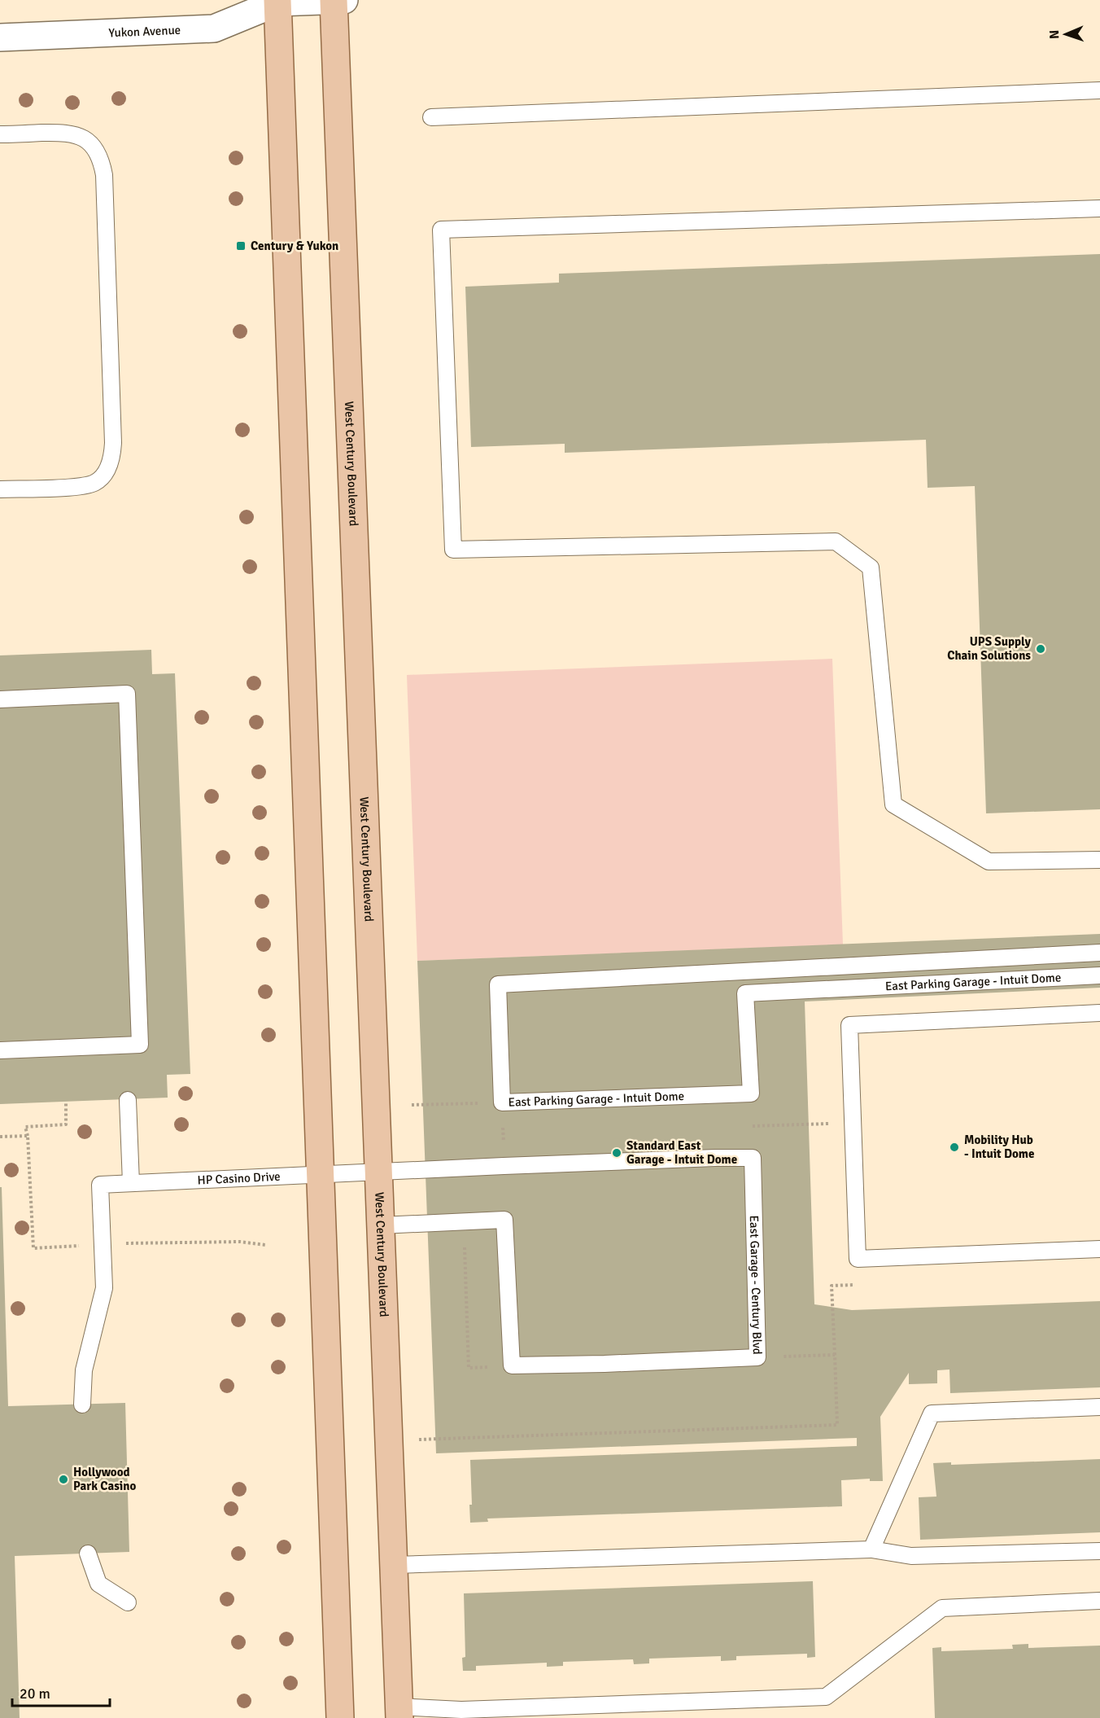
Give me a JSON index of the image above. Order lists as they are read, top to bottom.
{
  "streets": {
    "main road": ["West Century Boulevard"],
    "street": ["Yukon Avenue"],
    "lane": ["East Parking Garage - Intuit Dome", "HP Casino Drive", "East Garage - Century Blvd"]
  },
  "crossings": [
    ["West Century Boulevard", "HP Casino Drive"]
  ],
  "places": {
    "transit": ["Century & Yukon"],
    "other": [
      "UPS Supply Chain Solutions",
      "Mobility Hub - Intuit Dome",
      "Standard East Garage - Intuit Dome",
      "Hollywood Park Casino"
    ]
  },
  "scale_bar": "20 m",
  "north": "left"
}
